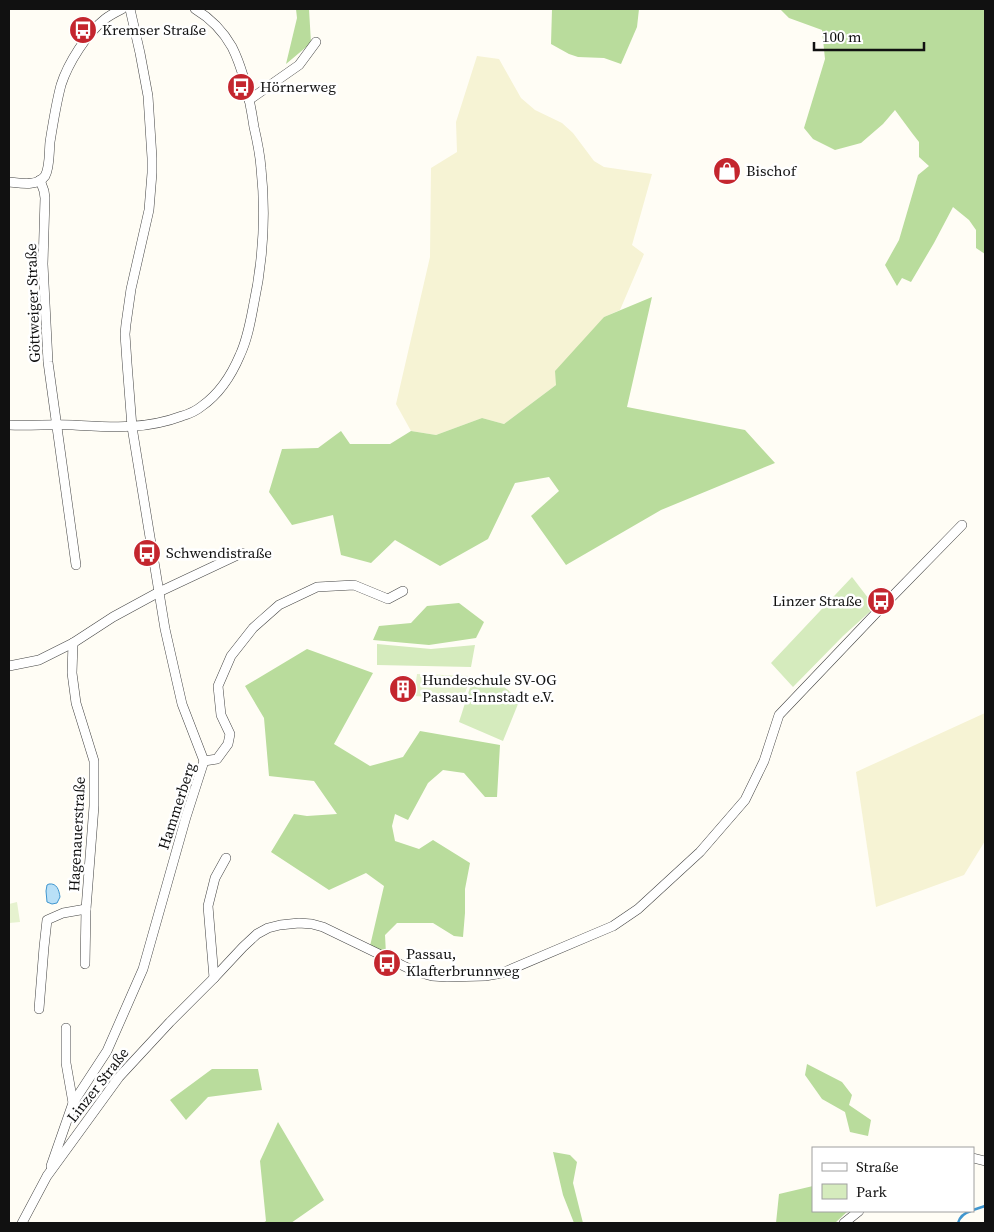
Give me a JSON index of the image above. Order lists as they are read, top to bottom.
{
  "streets": {
    "street": [
      "Göttweiger Straße",
      "Hammerberg",
      "Hagenauerstraße",
      "Linzer Straße"
    ]
  },
  "crossings": [
    ["Hammerberg", "Linzer Straße"]
  ],
  "places": {
    "bus stop": [
      "Kremser Straße",
      "Hörnerweg",
      "Schwendistraße",
      "Linzer Straße",
      "Passau, Klafterbrunnweg"
    ],
    "shop": ["Bischof"],
    "building": ["Hundeschule SV-OG Passau-Innstadt e.V."]
  },
  "legend": ["Straße", "Park"],
  "scale_bar": "100 m"
}
